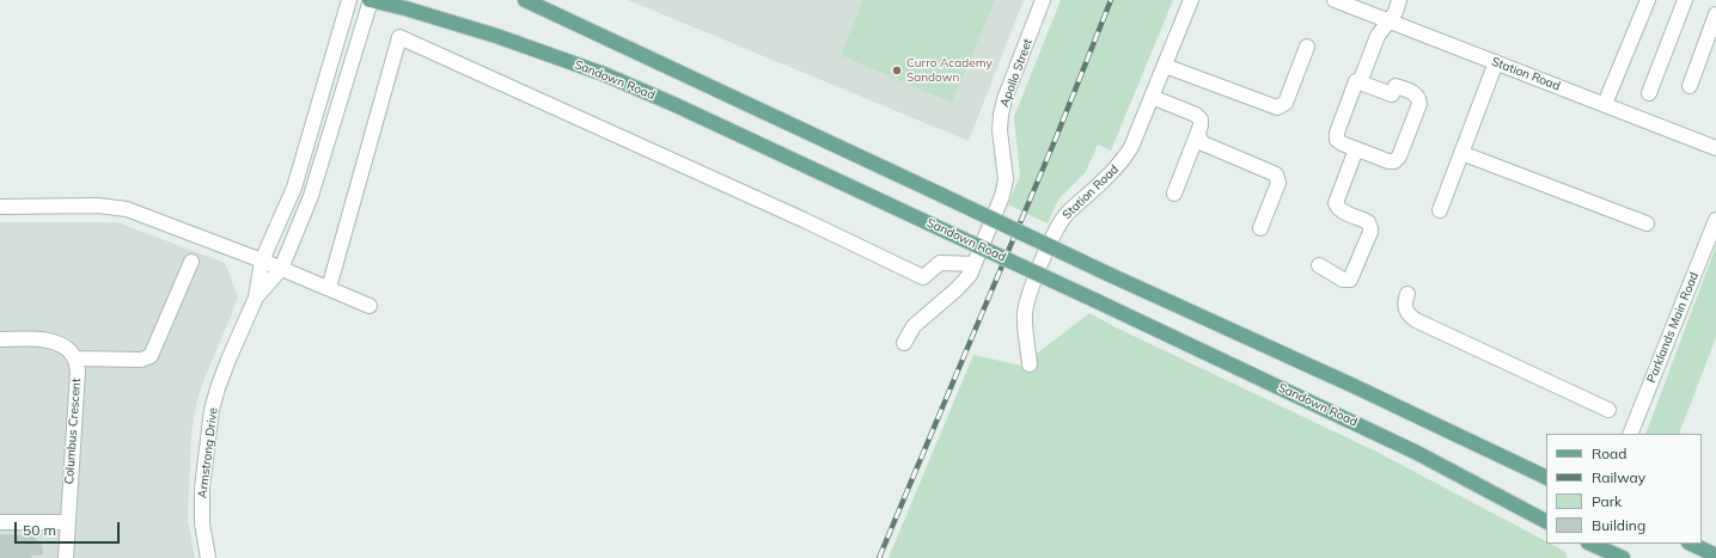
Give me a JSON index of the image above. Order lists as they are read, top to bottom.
{
  "streets": {
    "main road": ["Sandown Road"],
    "street": [
      "Apollo Street",
      "Station Road",
      "Parklands Main Road",
      "Columbus Crescent",
      "Armstrong Drive"
    ]
  },
  "places": ["Curro Academy Sandown"],
  "legend": [
    "Road",
    "Railway",
    "Park",
    "Building"
  ],
  "scale_bar": "50 m"
}
